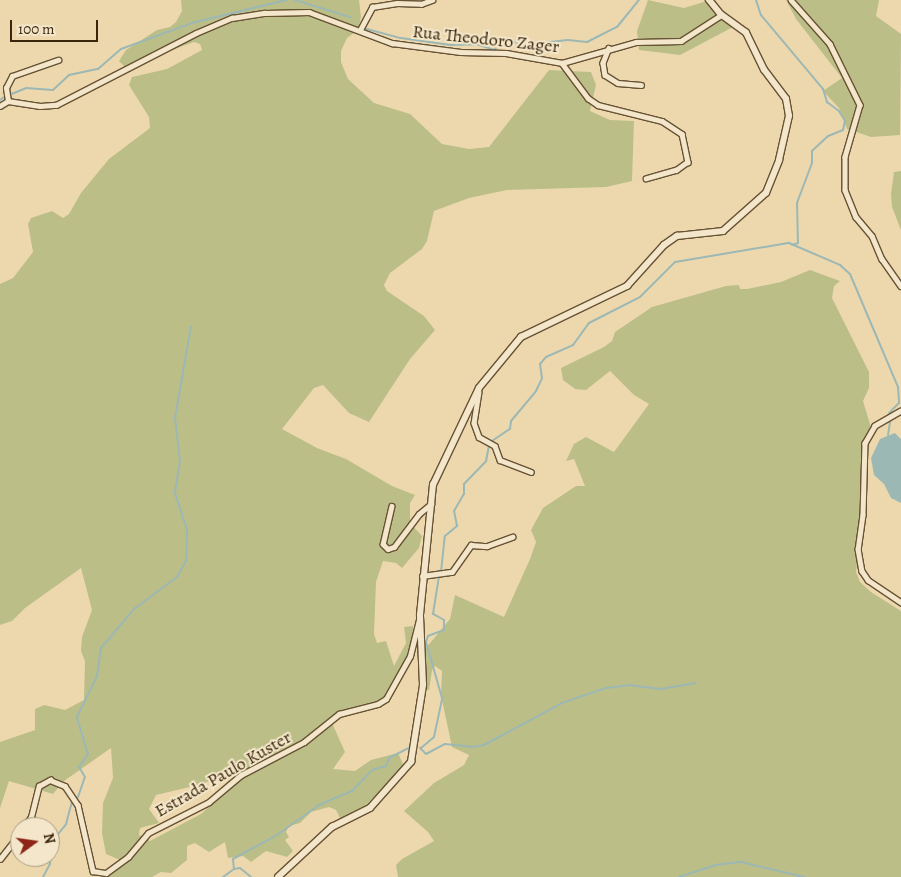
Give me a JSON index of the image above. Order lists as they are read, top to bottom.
{
  "streets": {
    "street": ["Rua Theodoro Zager", "Estrada Paulo Kuster"]
  },
  "scale_bar": "100 m",
  "north": "right"
}
